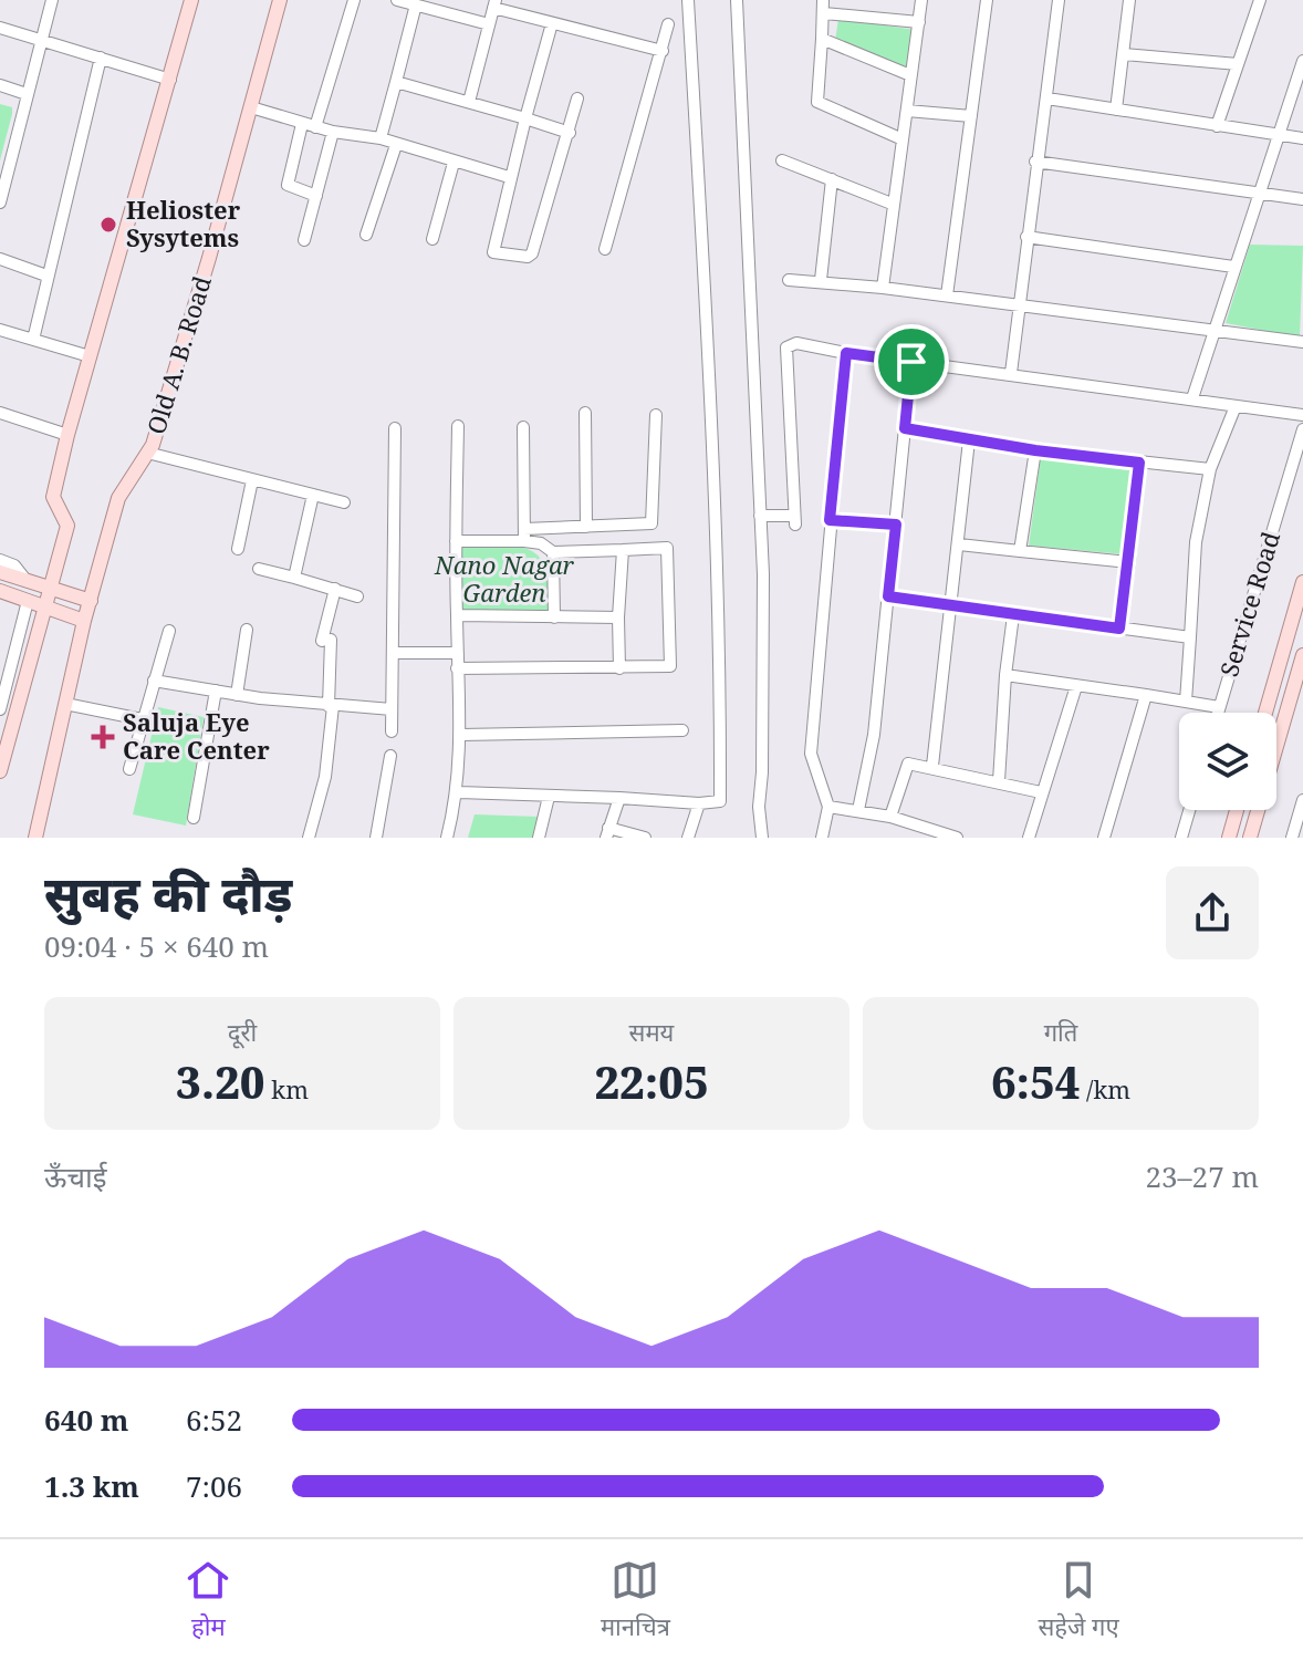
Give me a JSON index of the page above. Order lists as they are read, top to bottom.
{
  "streets": {
    "main road": ["Old A. B. Road"],
    "street": ["Service Road"]
  },
  "parks": ["Nano Nagar Garden"],
  "places": {
    "other": ["Helioster Sysytems"],
    "health": ["Saluja Eye Care Center"]
  },
  "page": {
    "heading": ["सुबह की दौड़", "09:04 · 5 × 640 m"],
    "stats": [
      ["दूरी", "3.20 km"],
      ["समय", "22:05"],
      ["गति", "6:54 /km"]
    ],
    "chart": ["ऊँचाई", "23–27 m"],
    "list": [
      {
        "name": "640 m",
        "note": "6:52"
      },
      {
        "name": "1.3 km",
        "note": "7:06"
      }
    ],
    "tabs": ["होम", "मानचित्र", "सहेजे गए"]
  }
}
